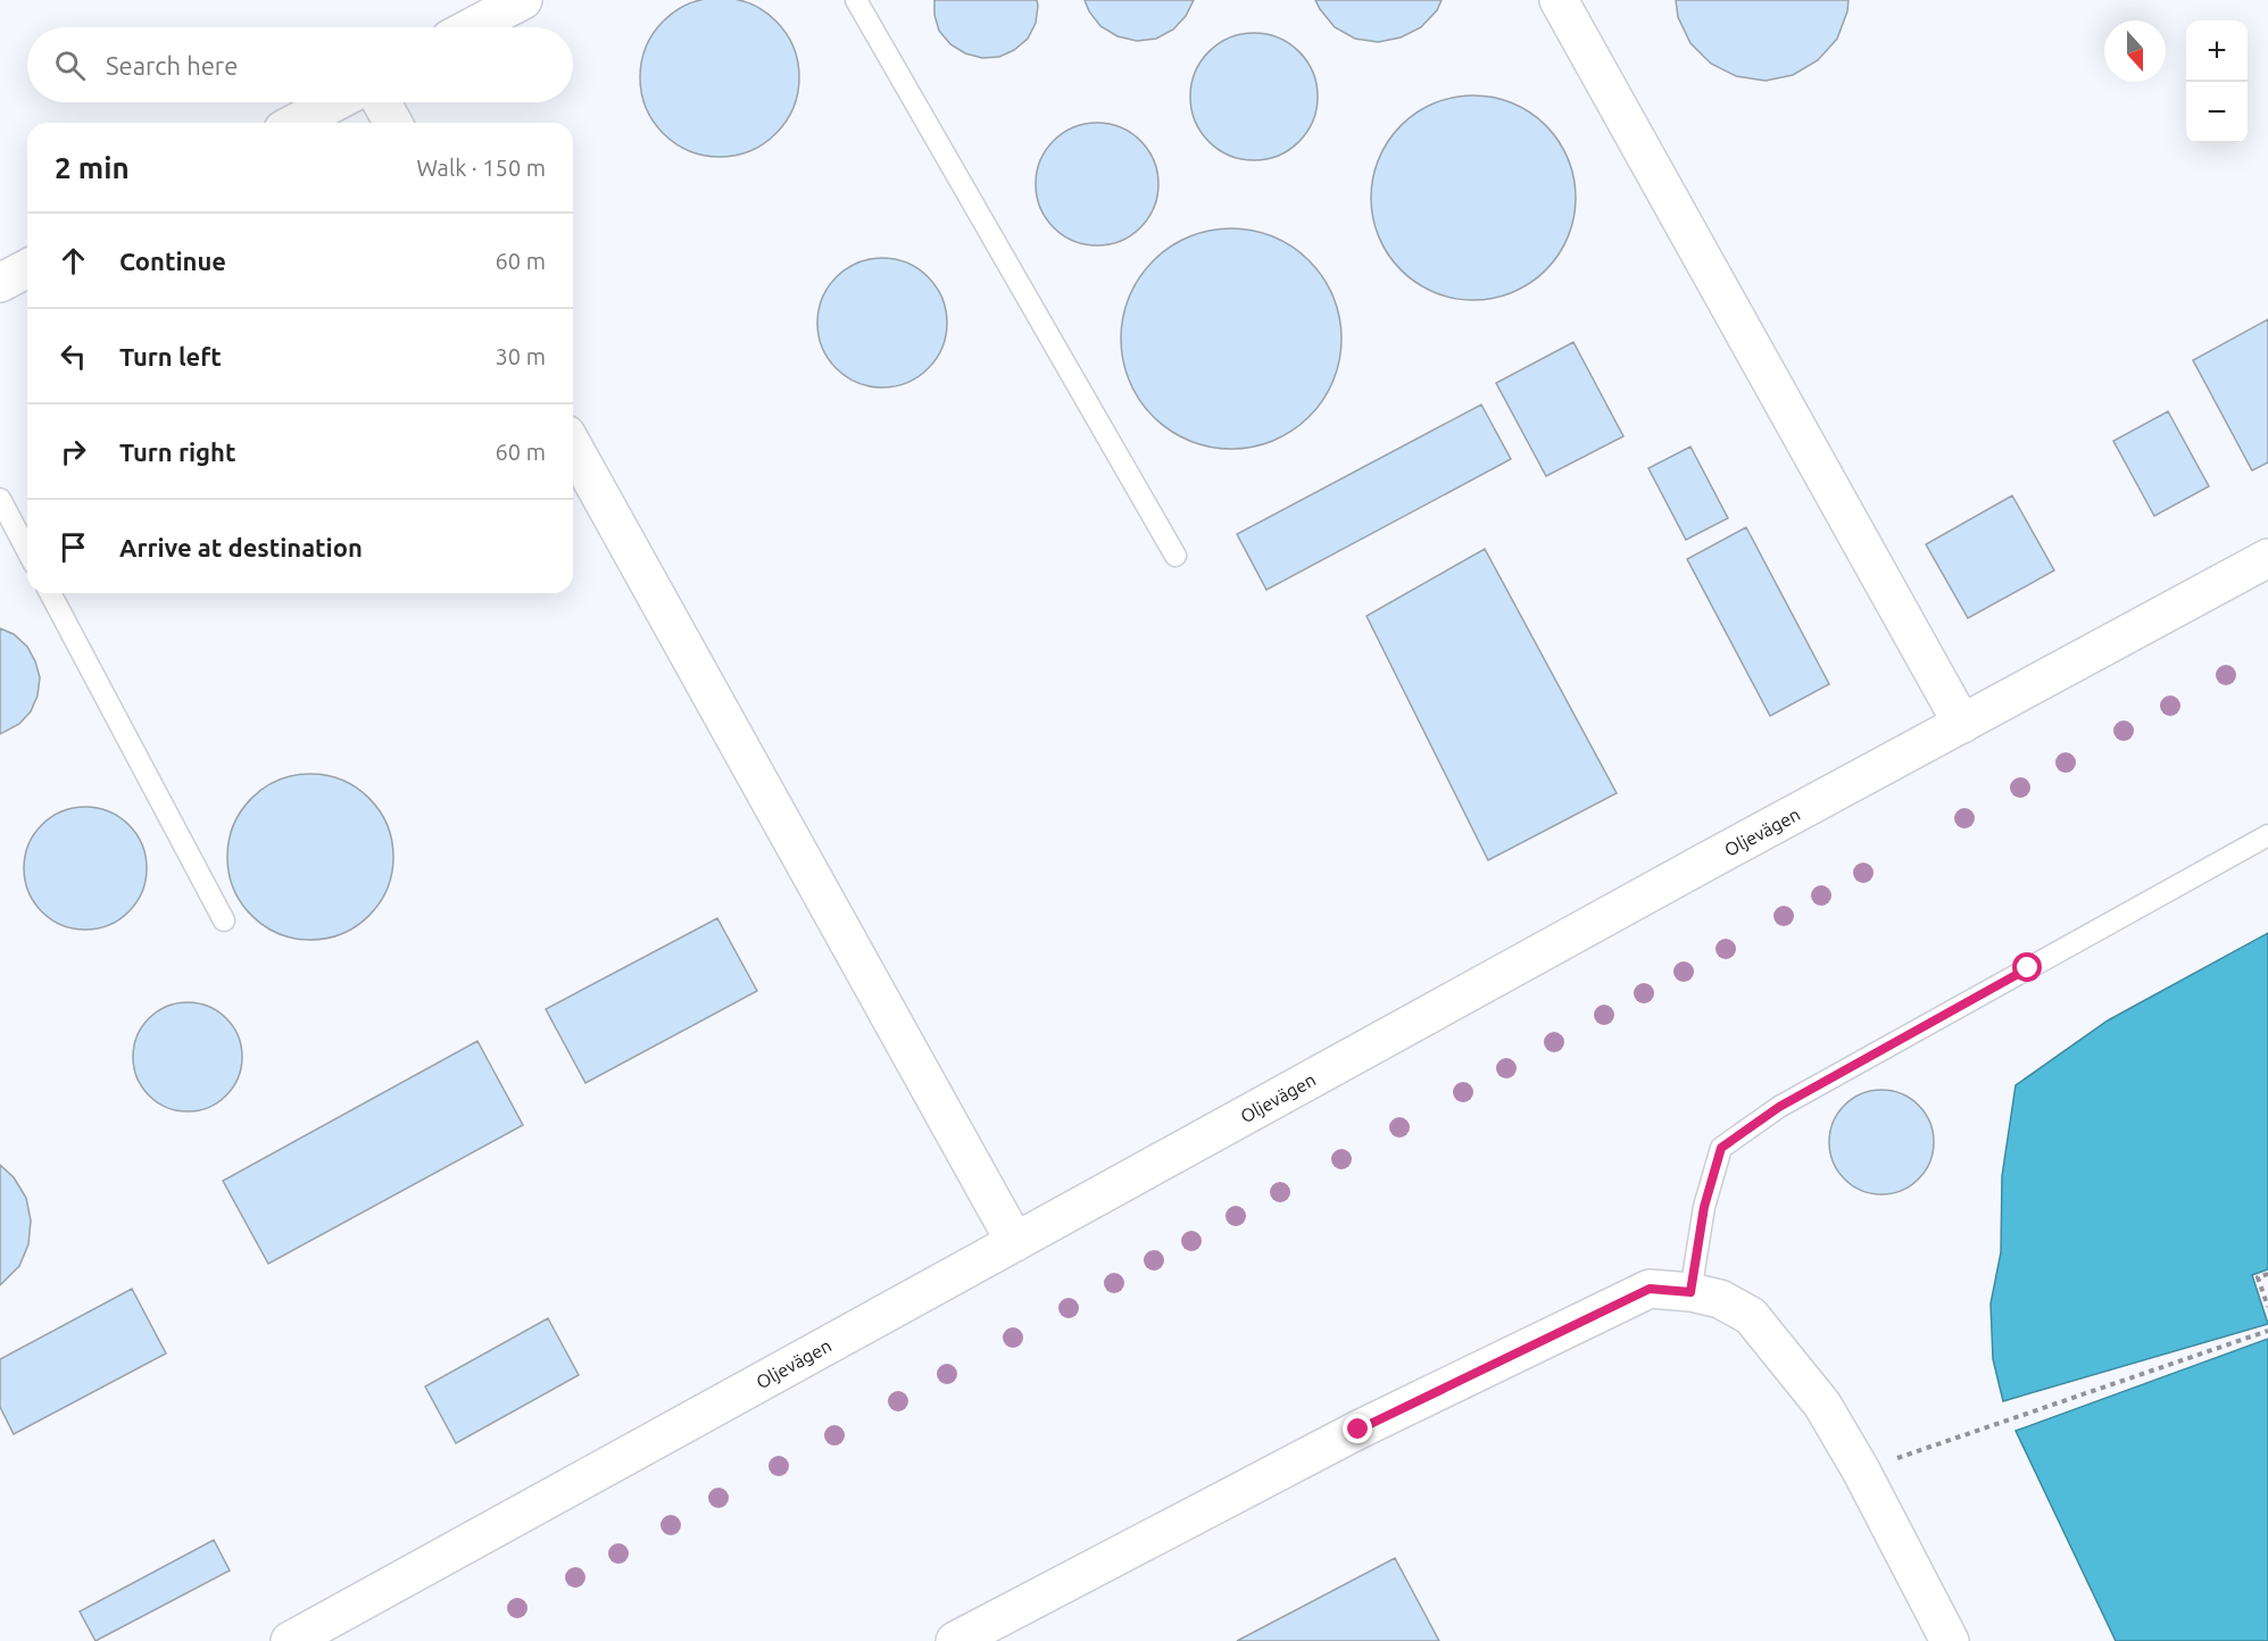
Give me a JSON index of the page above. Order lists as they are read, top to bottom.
{
  "streets": {
    "street": ["Oljevägen"]
  },
  "north": "bottom",
  "page": {
    "map_buttons": ["+", "−"],
    "search": "Search here",
    "heading": ["2 min", "Walk · 150 m"],
    "list": [
      ["Continue", "60 m"],
      ["Turn left", "30 m"],
      ["Turn right", "60 m"],
      "Arrive at destination"
    ]
  }
}
